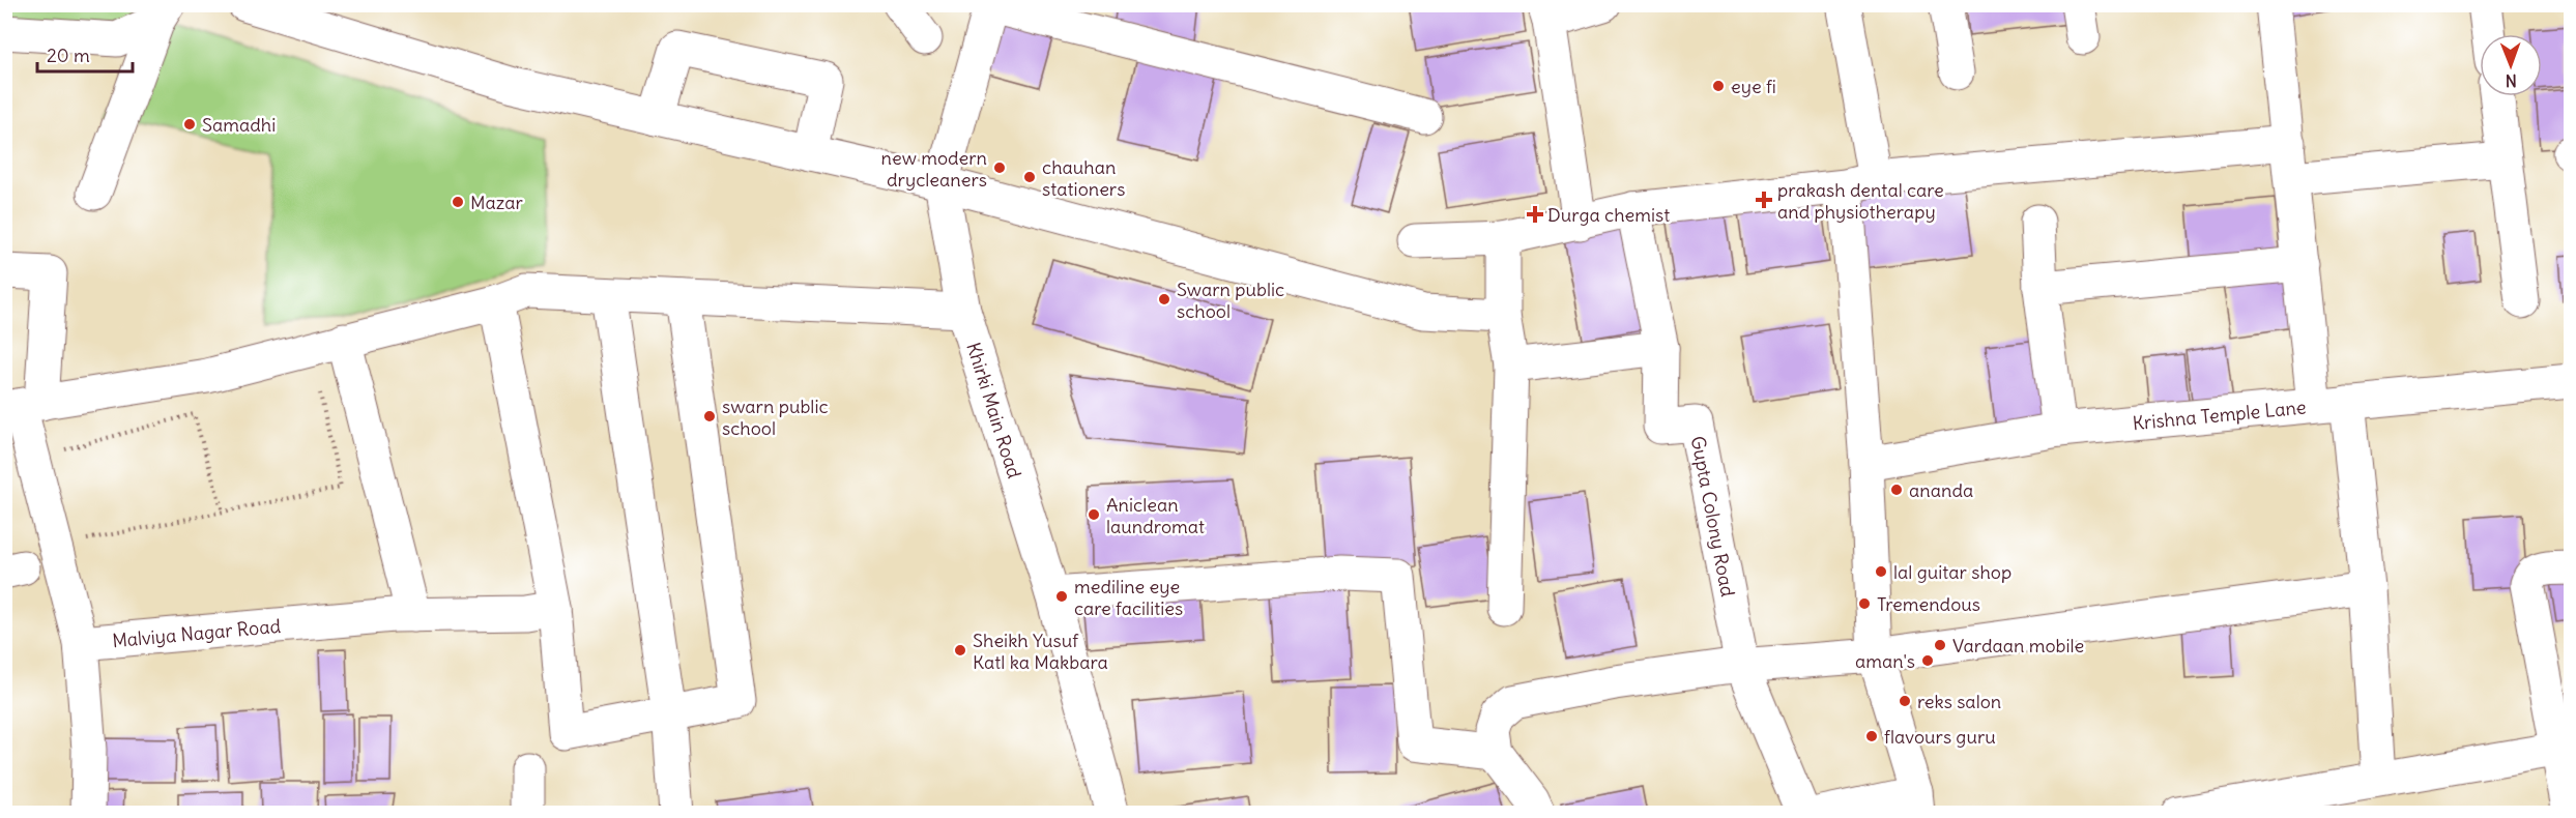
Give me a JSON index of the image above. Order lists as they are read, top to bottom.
{
  "streets": {
    "street": [
      "Khirki Main Road",
      "Krishna Temple Lane",
      "Gupta Colony Road",
      "Malviya Nagar Road"
    ]
  },
  "places": {
    "other": [
      "eye fi",
      "Samadhi",
      "new modern drycleaners",
      "chauhan stationers",
      "Mazar",
      "Swarn public school",
      "swarn public school",
      "ananda",
      "Aniclean laundromat",
      "lal guitar shop",
      "mediline eye care facilities",
      "Tremendous",
      "Vardaan mobile",
      "Sheikh Yusuf Katl ka Makbara",
      "aman's",
      "reks salon",
      "flavours guru"
    ],
    "health": ["prakash dental care and physiotherapy", "Durga chemist"]
  },
  "scale_bar": "20 m",
  "north": "bottom"
}
